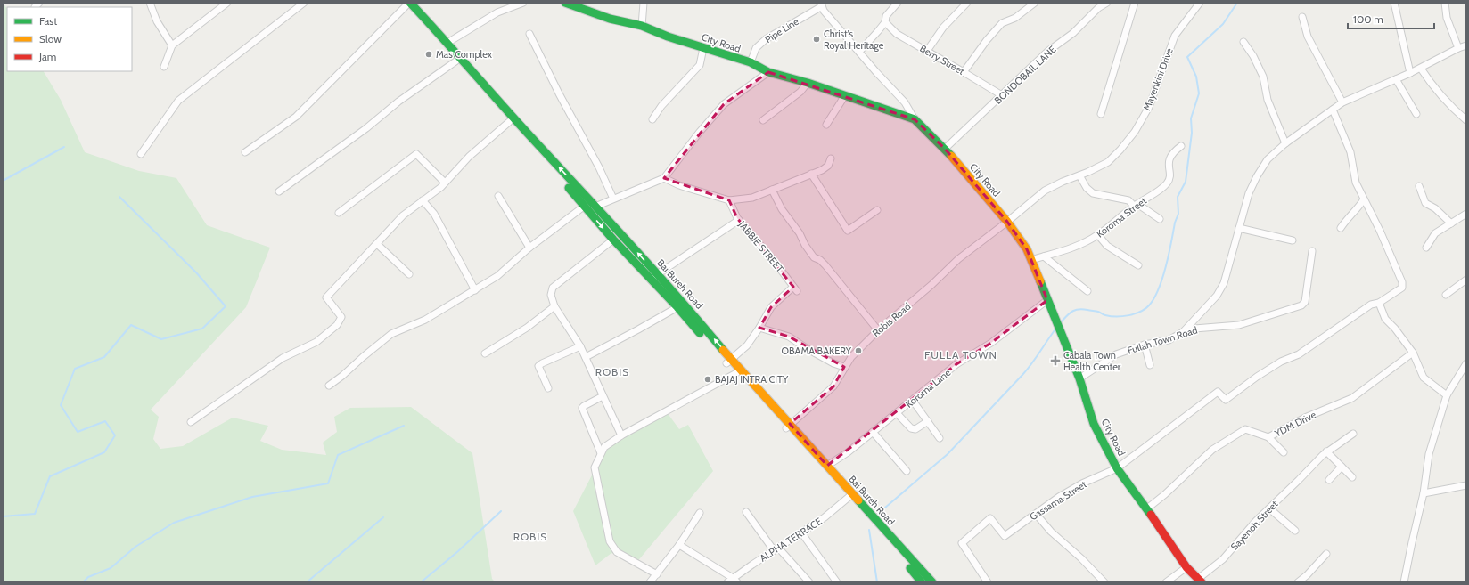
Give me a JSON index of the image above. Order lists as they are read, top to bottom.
{
  "streets": {
    "main road": ["City Road", "Bai Bureh Road"],
    "street": [
      "Pipe Line",
      "Berry Street",
      "BONDOBAIL LANE",
      "Mayenkini Drive",
      "Koroma Street",
      "JABBIE STREET",
      "Robis Road",
      "Fullah Town Road",
      "Koroma Lane",
      "YDM Drive",
      "Gassama Street",
      "Sayenoh Street",
      "ALPHA TERRACE"
    ]
  },
  "crossings": [
    ["Pipe Line", "City Road"],
    ["City Road", "BONDOBAIL LANE"],
    ["City Road", "Mayenkini Drive"],
    ["City Road", "Koroma Street"],
    ["City Road", "Robis Road"],
    ["City Road", "Fullah Town Road"],
    ["City Road", "Koroma Lane"],
    ["City Road", "YDM Drive"],
    ["City Road", "Gassama Street"],
    ["City Road", "Sayenoh Street"],
    ["Berry Street", "BONDOBAIL LANE"],
    ["Mayenkini Drive", "Robis Road"],
    ["Bai Bureh Road", "Robis Road"],
    ["Bai Bureh Road", "Koroma Lane"],
    ["Bai Bureh Road", "ALPHA TERRACE"]
  ],
  "districts": ["FULLA TOWN", "ROBIS", "ROBIS"],
  "places": {
    "other": [
      "Christ's Royal Heritage",
      "Mas Complex",
      "OBAMA BAKERY",
      "BAJAJ INTRA CITY"
    ],
    "health": ["Cabala Town Health Center"]
  },
  "legend": ["Fast", "Slow", "Jam"],
  "scale_bar": "100 m"
}
